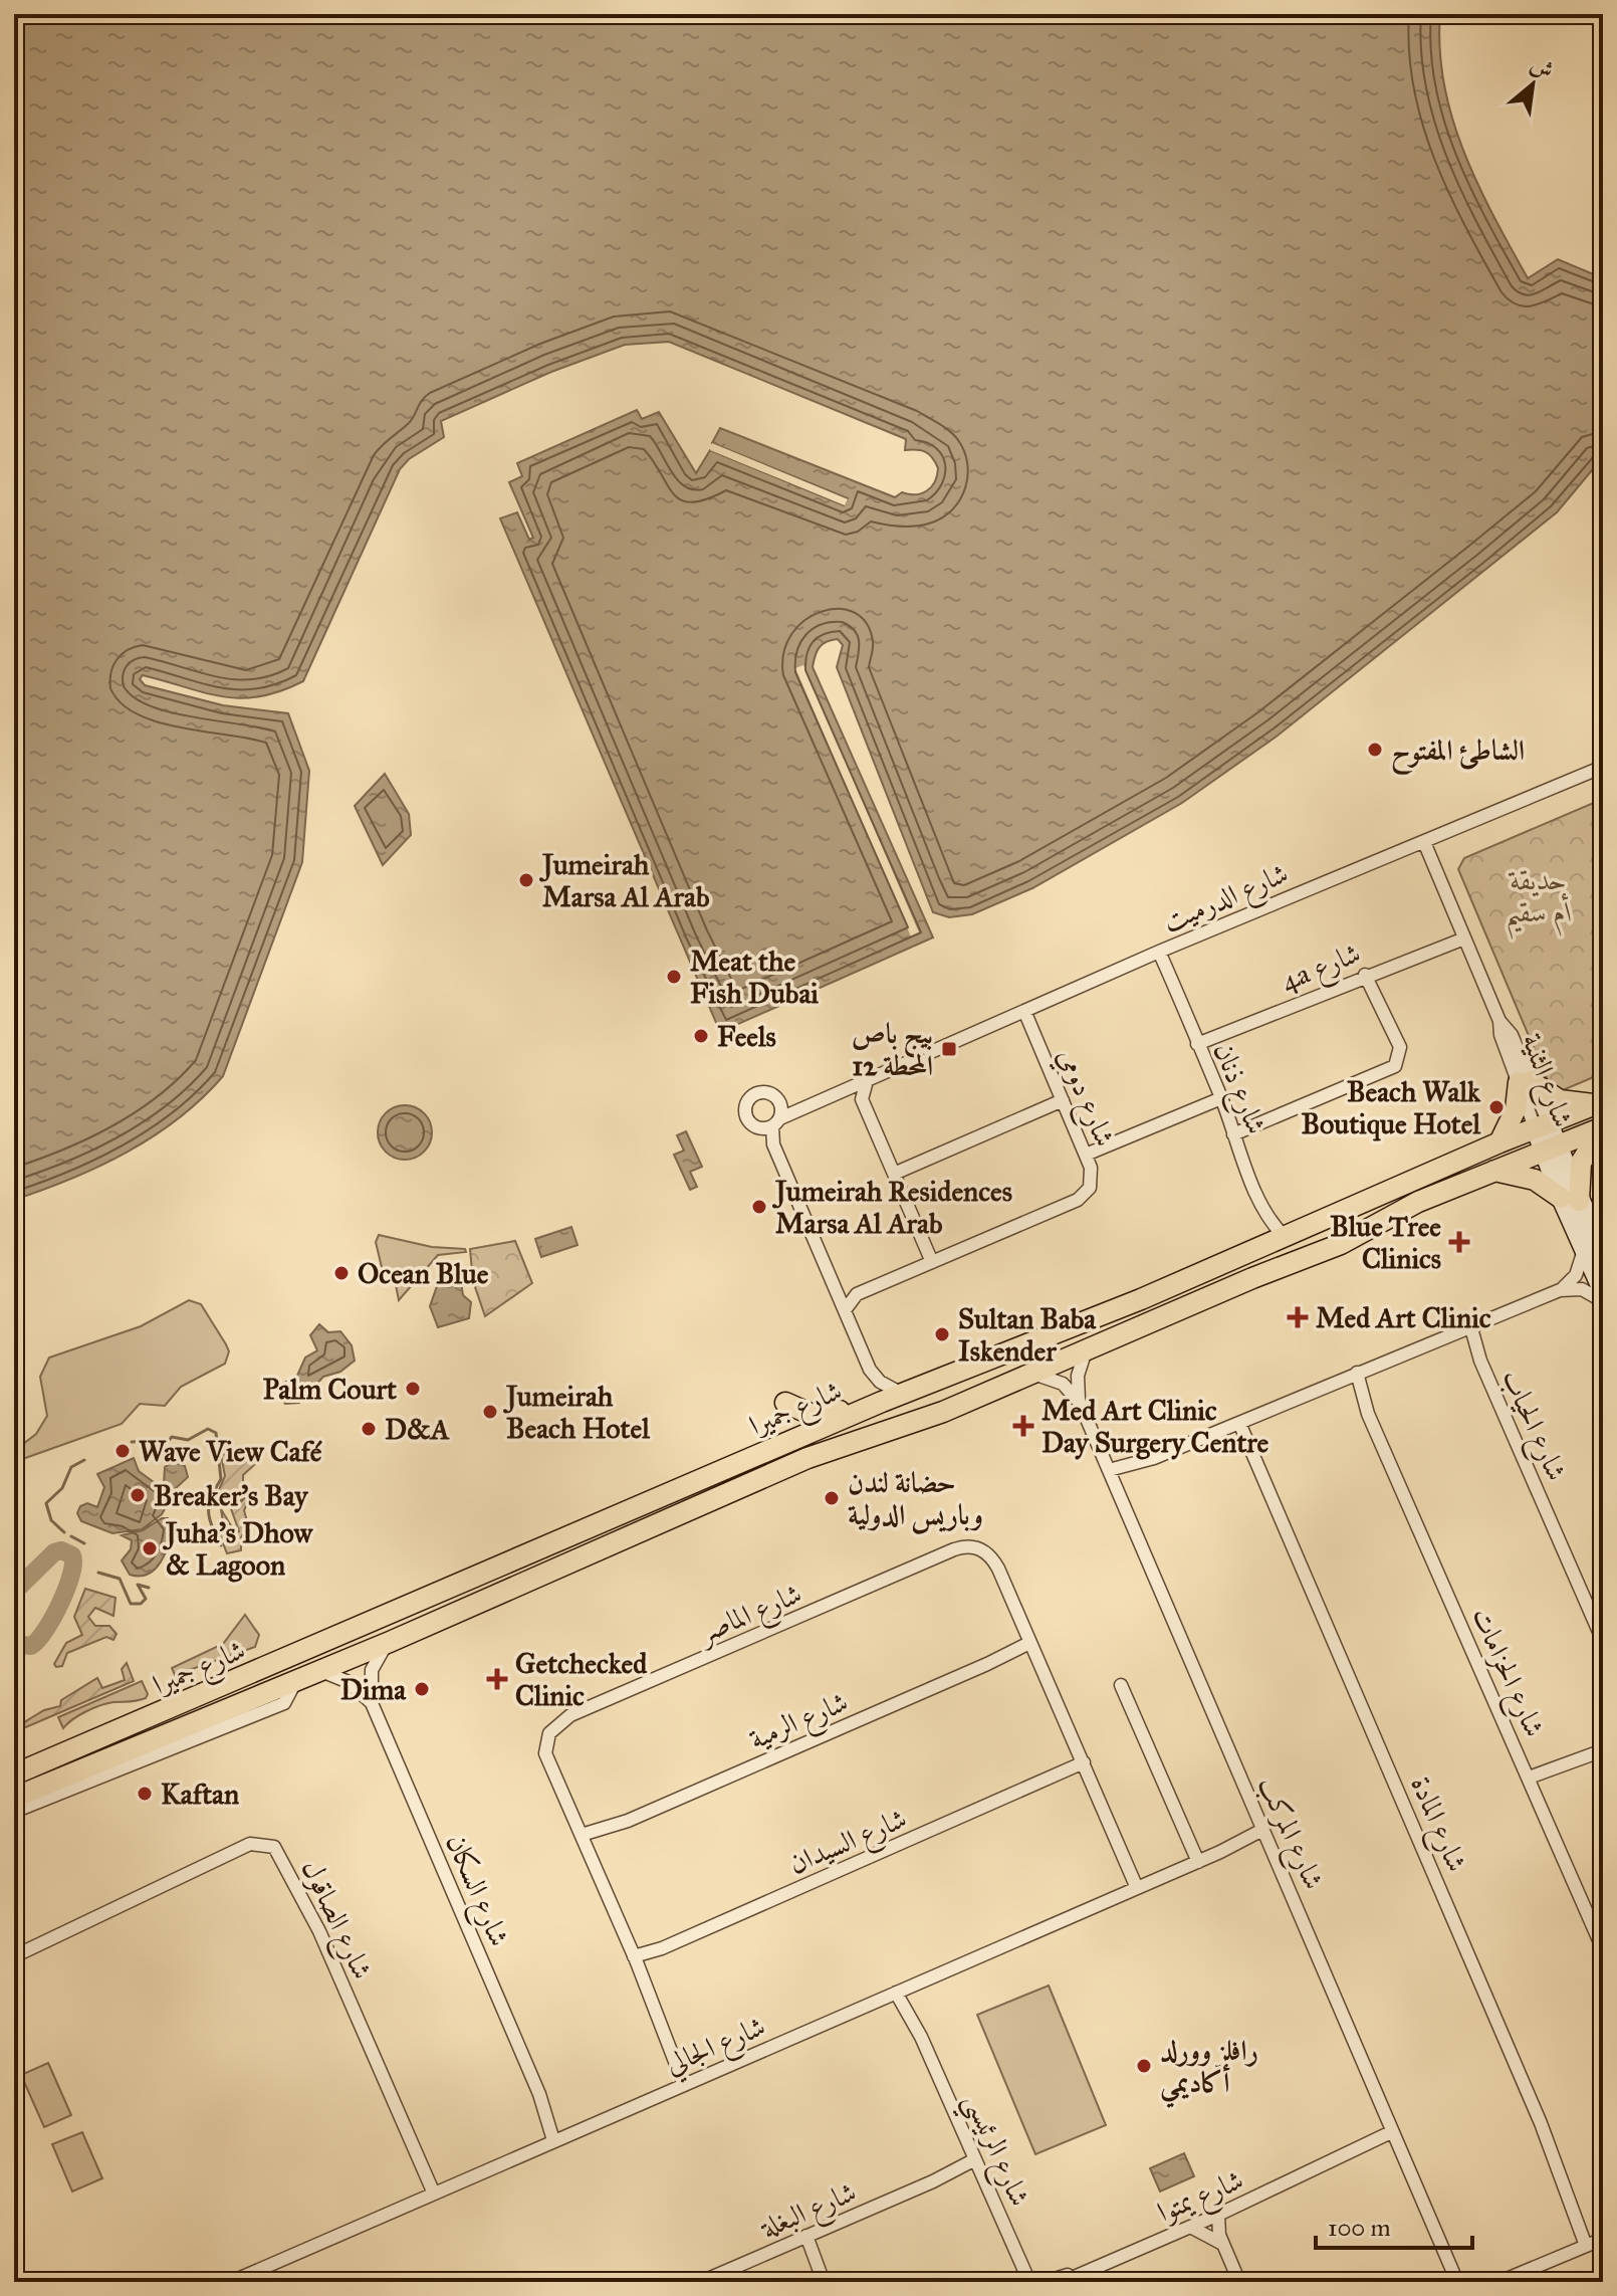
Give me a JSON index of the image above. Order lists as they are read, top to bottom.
{
  "streets": {
    "main road": ["شارع الثنية", "شارع جميرا"],
    "street": [
      "شارع الدرميت",
      "4a شارع",
      "شارع ذنان",
      "شارع دومي",
      "شارع الحياب",
      "شارع الماصر",
      "شارع الحزامات",
      "شارع الرمية",
      "شارع المادة",
      "شارع المركب",
      "شارع السيدان",
      "شارع السكان",
      "شارع الصاقول",
      "شارع الجالي",
      "شارع الرئيسي",
      "شارع يمتوا",
      "شارع البغلة"
    ]
  },
  "crossings": [
    ["شارع الدرميت", "شارع الثنية"],
    ["شارع الدرميت", "شارع ذنان"],
    ["شارع الدرميت", "شارع دومي"],
    ["4a شارع", "شارع الثنية"],
    ["4a شارع", "شارع ذنان"],
    ["شارع الثنية", "شارع جميرا"],
    ["شارع ذنان", "شارع جميرا"],
    ["شارع جميرا", "شارع المركب"],
    ["شارع جميرا", "شارع السكان"],
    ["شارع الماصر", "شارع الرمية"],
    ["شارع الماصر", "شارع السيدان"],
    ["شارع الماصر", "شارع الجالي"],
    ["شارع المركب", "شارع الجالي"],
    ["شارع المركب", "شارع يمتوا"],
    ["شارع السكان", "شارع الجالي"],
    ["شارع الصاقول", "شارع الجالي"],
    ["شارع الجالي", "شارع الرئيسي"],
    ["شارع الرئيسي", "شارع البغلة"]
  ],
  "parks": ["حديقة أم سقيم"],
  "places": {
    "other": [
      "الشاطئ المفتوح",
      "Jumeirah Marsa Al Arab",
      "Meat the Fish Dubai",
      "Feels",
      "Beach Walk Boutique Hotel",
      "Jumeirah Residences Marsa Al Arab",
      "Ocean Blue",
      "Sultan Baba Iskender",
      "Palm Court",
      "Jumeirah Beach Hotel",
      "D&A",
      "Wave View Café",
      "Breaker's Bay",
      "حضانة لندن وباريس الدولية",
      "Juha’s Dhow & Lagoon",
      "Dima",
      "Kaftan",
      "رافلز وورلد أكاديمي"
    ],
    "transit": ["بيج باص المحطة 12"],
    "health": [
      "Blue Tree Clinics",
      "Med Art Clinic",
      "Med Art Clinic Day Surgery Centre",
      "Getchecked Clinic"
    ]
  },
  "scale_bar": "100 m",
  "north": "top right"
}
